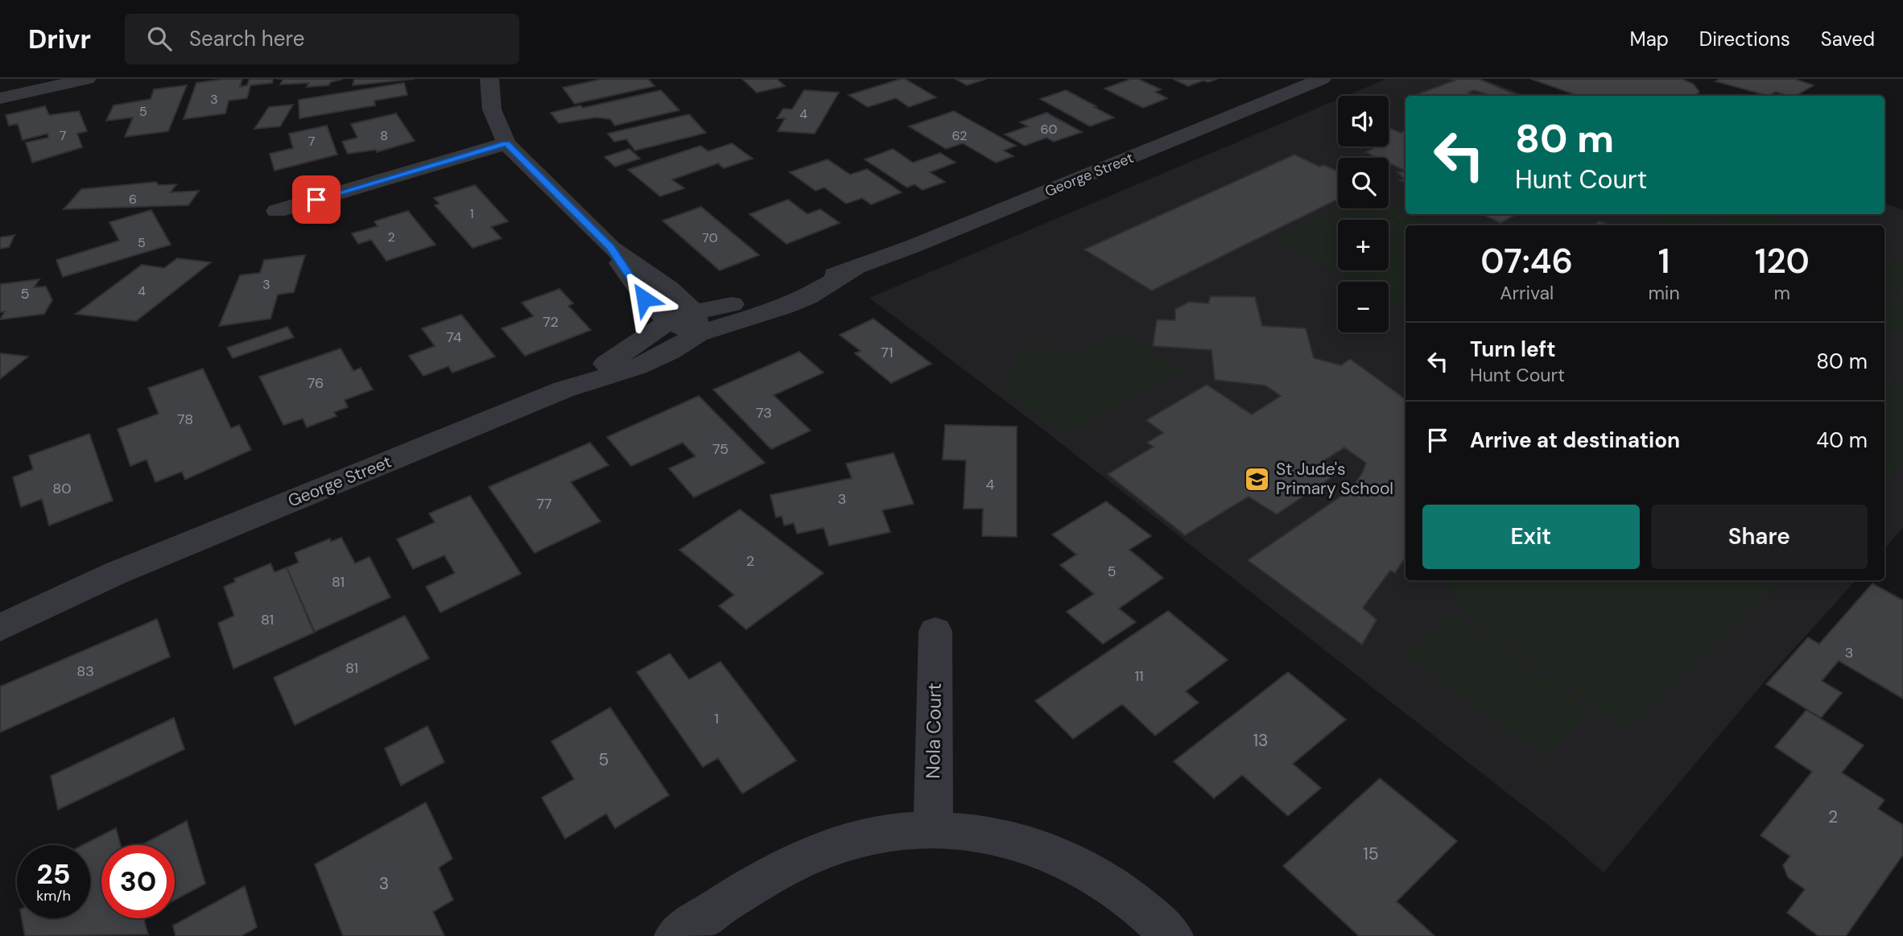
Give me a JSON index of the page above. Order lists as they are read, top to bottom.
{
  "streets": {
    "street": ["George Street", "Nola Court"]
  },
  "places": {
    "school or university": ["St Jude's Primary School"]
  },
  "house_numbers": [
    "3",
    "5",
    "4",
    "60",
    "7",
    "8",
    "62",
    "7",
    "6",
    "1",
    "2",
    "70",
    "5",
    "3",
    "4",
    "5",
    "72",
    "74",
    "71",
    "76",
    "73",
    "78",
    "75",
    "4",
    "80",
    "3",
    "77",
    "2",
    "5",
    "81",
    "81",
    "3",
    "81",
    "83",
    "11",
    "1",
    "13",
    "5",
    "2",
    "15",
    "3"
  ],
  "page": {
    "header": "Drivr",
    "search": "Search here",
    "nav": ["Map", "Directions", "Saved"],
    "map_buttons": ["+", "−"],
    "turn": ["80 m", "Hunt Court"],
    "eta": [
      "07:46",
      "Arrival",
      "1",
      "min",
      "120",
      "m"
    ],
    "list": [
      {
        "name": "Turn left",
        "note": "Hunt Court",
        "value": "80 m"
      },
      {
        "name": "Arrive at destination",
        "value": "40 m"
      }
    ],
    "buttons": ["Exit", "Share"],
    "speed": "25 km/h",
    "limit": "30"
  }
}
